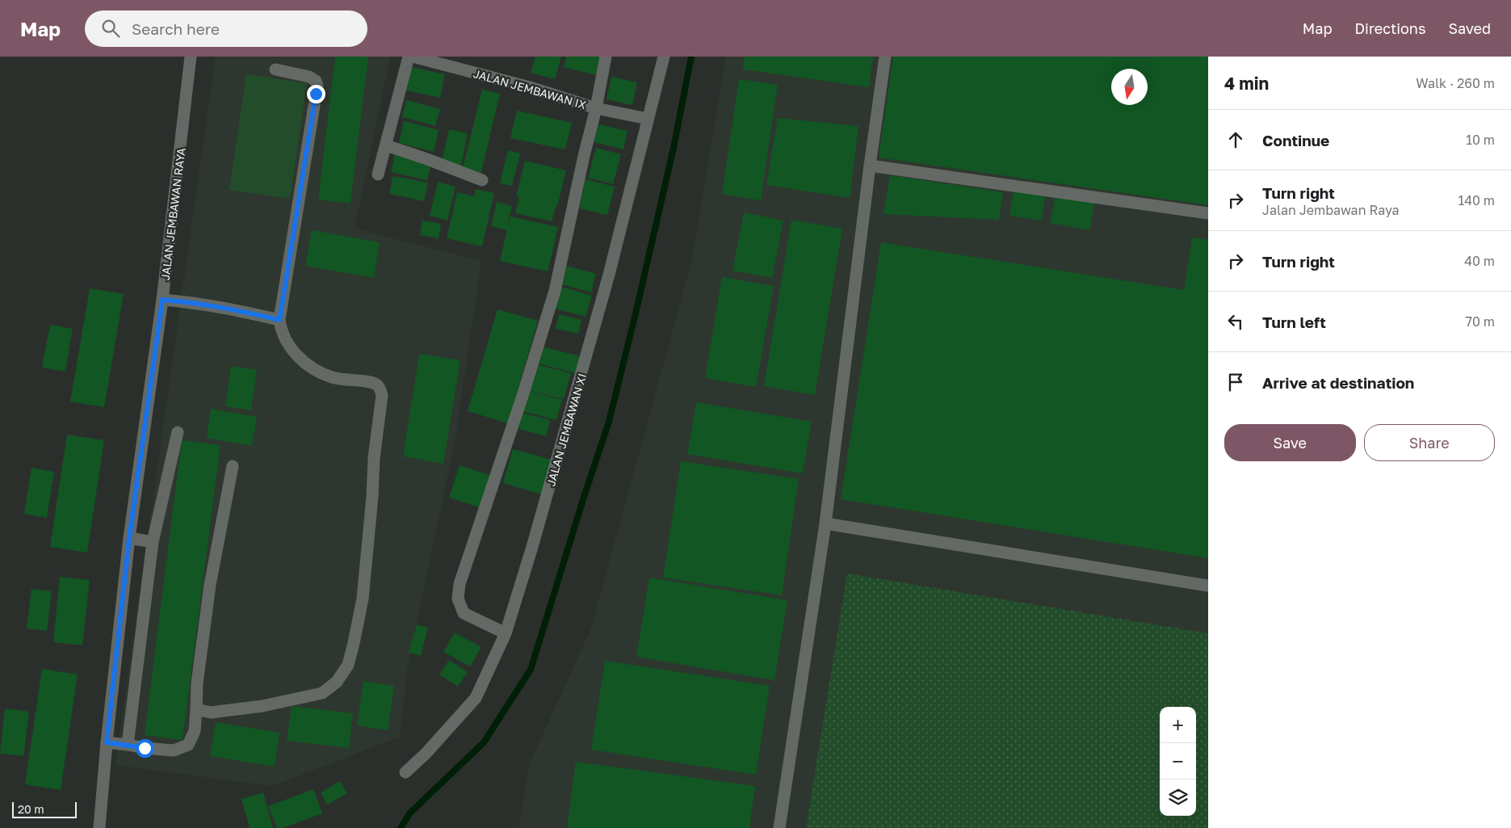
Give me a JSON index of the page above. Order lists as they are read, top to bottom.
{
  "streets": {
    "street": ["JALAN JEMBAWAN IX", "JALAN JEMBAWAN RAYA", "JALAN JEMBAWAN XI"]
  },
  "crossings": [
    ["JALAN JEMBAWAN IX", "JALAN JEMBAWAN XI"]
  ],
  "scale_bar": "20 m",
  "north": "bottom",
  "page": {
    "header": "Map",
    "search": "Search here",
    "nav": ["Map", "Directions", "Saved"],
    "heading": ["4 min", "Walk · 260 m"],
    "list": [
      ["Continue", "10 m"],
      ["Turn right", "Jalan Jembawan Raya", "140 m"],
      ["Turn right", "40 m"],
      ["Turn left", "70 m"],
      "Arrive at destination"
    ],
    "buttons": ["Save", "Share"],
    "map_buttons": ["+", "−"],
    "scale": "20 m"
  }
}
